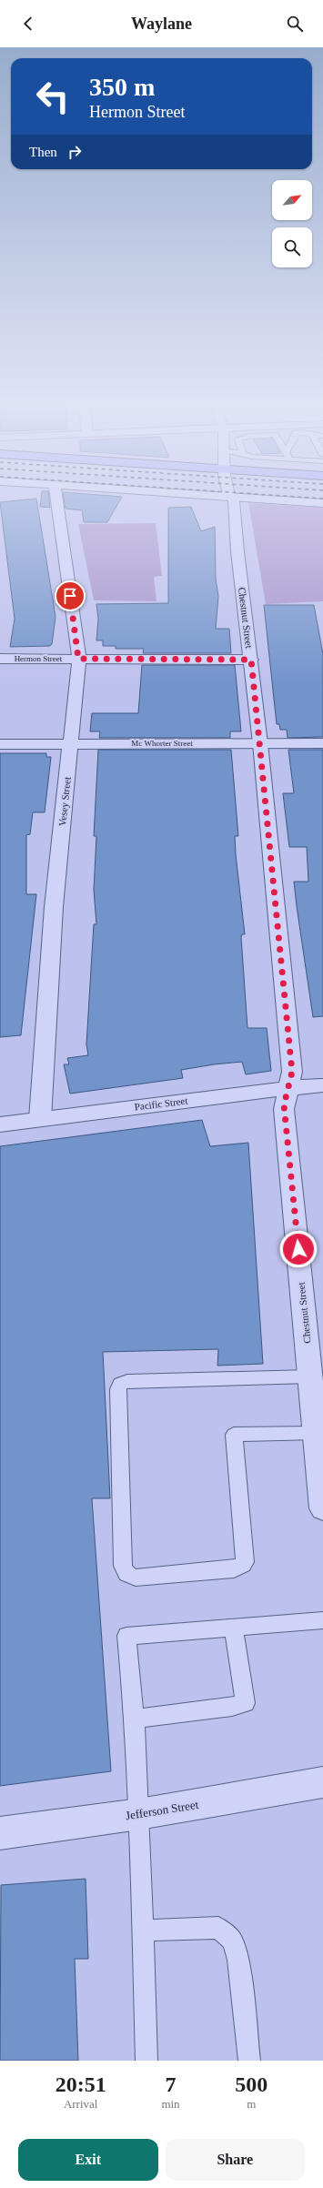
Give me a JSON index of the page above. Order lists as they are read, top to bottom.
{
  "streets": {
    "street": [
      "Chestnut Street",
      "Hermon Street",
      "Mc Whorter Street",
      "Vesey Street",
      "Pacific Street",
      "Jefferson Street"
    ]
  },
  "crossings": [
    ["Chestnut Street", "Hermon Street"],
    ["Chestnut Street", "Mc Whorter Street"],
    ["Chestnut Street", "Pacific Street"],
    ["Hermon Street", "Vesey Street"],
    ["Mc Whorter Street", "Vesey Street"],
    ["Vesey Street", "Pacific Street"]
  ],
  "north": "top right",
  "page": {
    "header": "Waylane",
    "turn": ["350 m", "Hermon Street"],
    "then": "Then",
    "eta": [
      "20:51",
      "Arrival",
      "7",
      "min",
      "500",
      "m"
    ],
    "buttons": ["Exit", "Share"]
  }
}
